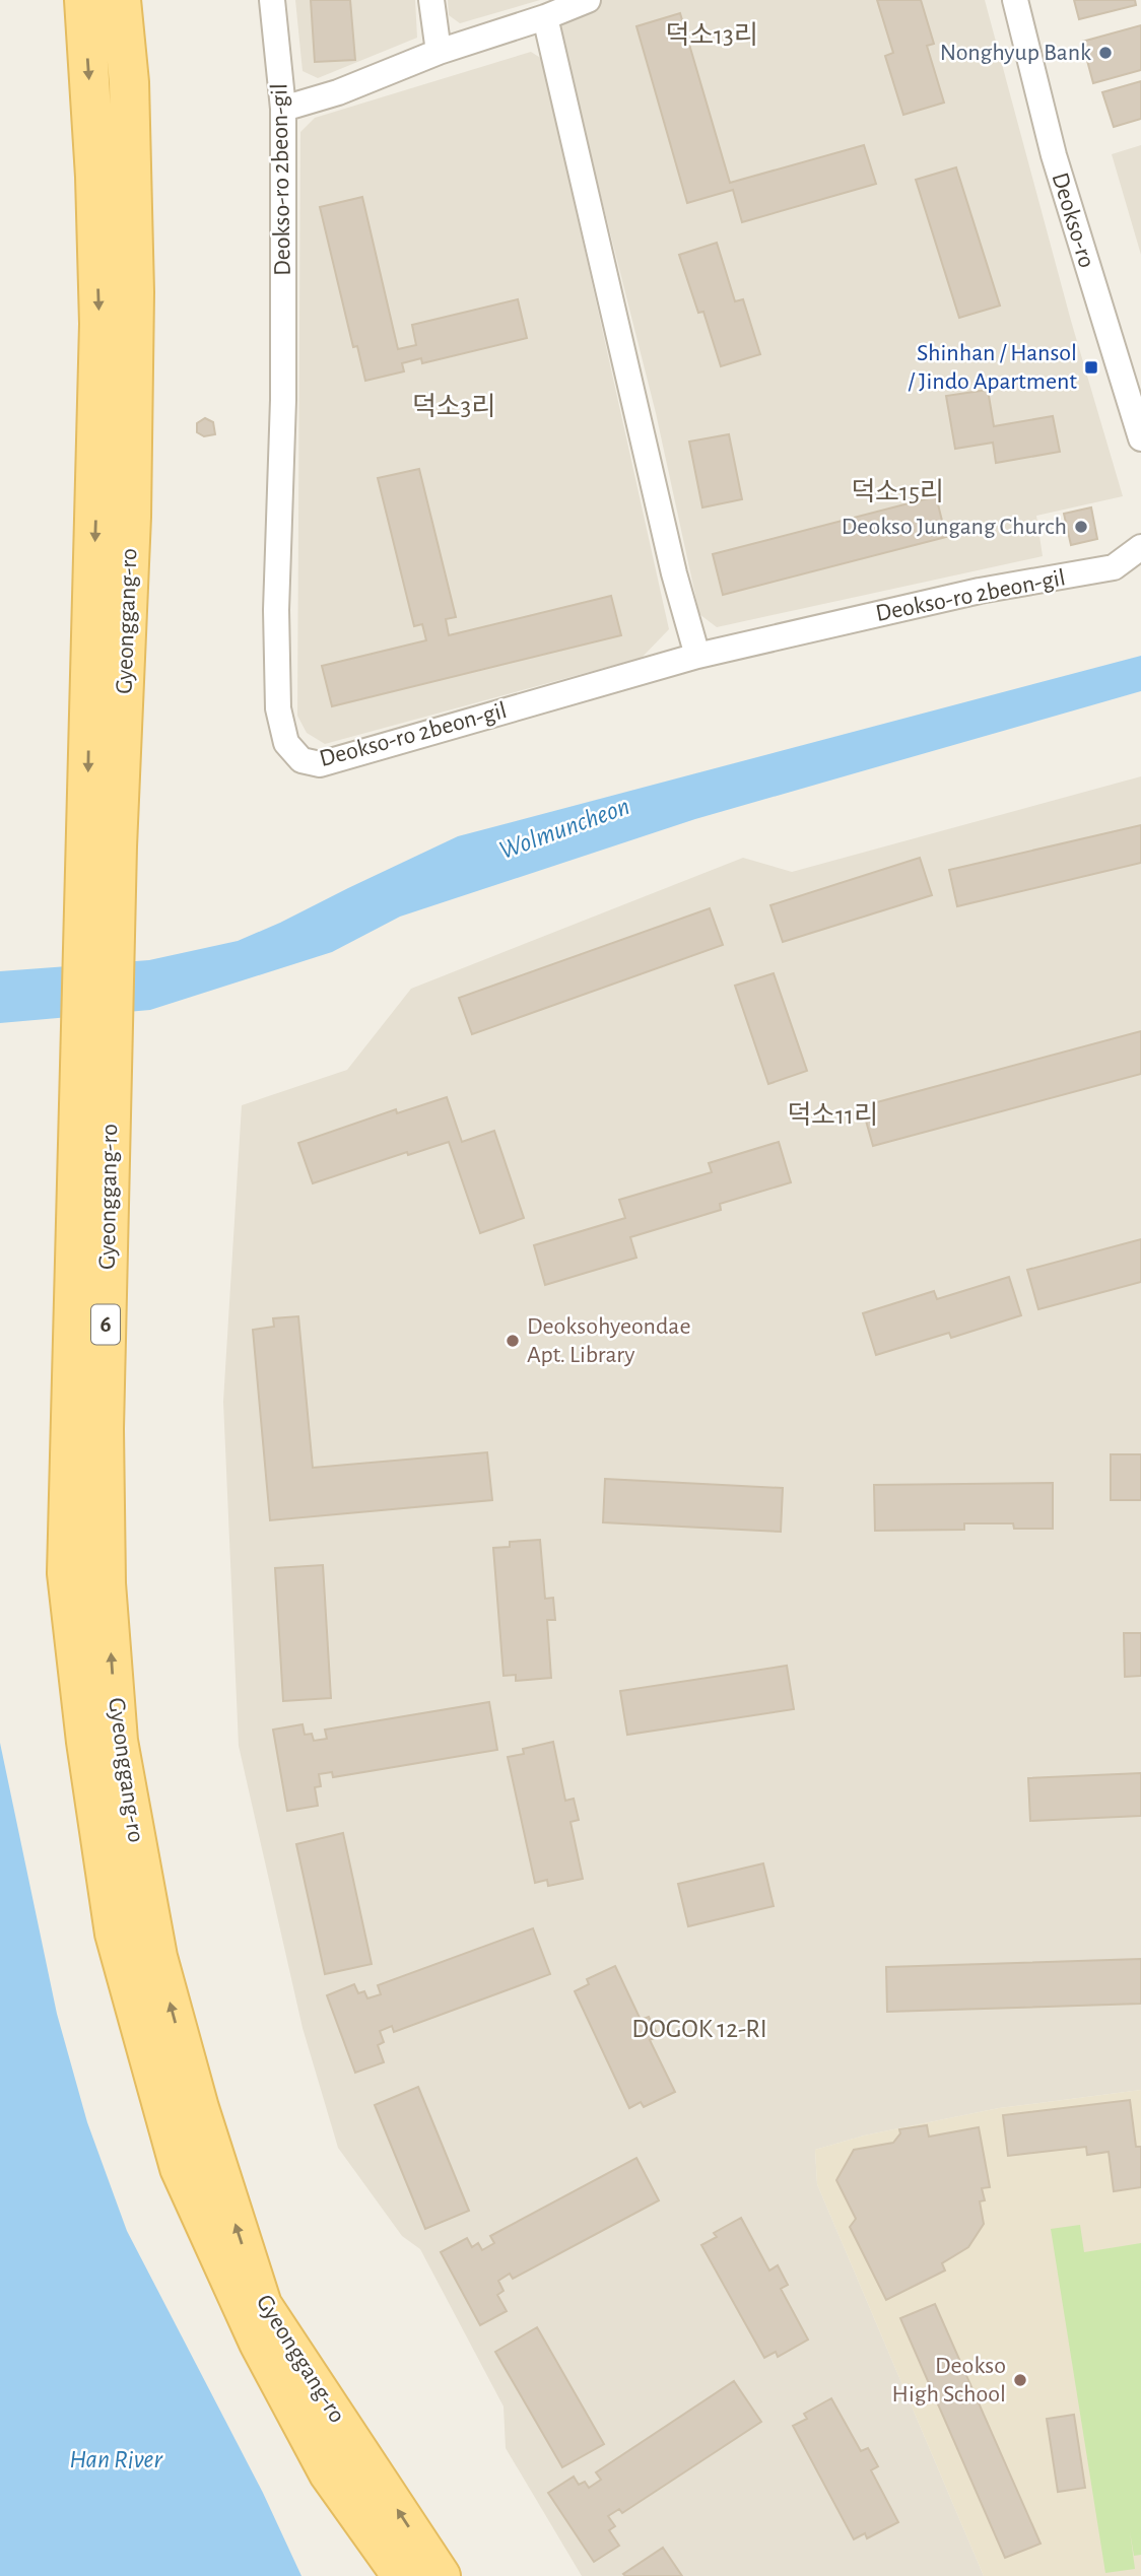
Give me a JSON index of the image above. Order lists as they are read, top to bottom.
{
  "streets": {
    "main road": ["Gyeonggang-ro", "6"],
    "street": ["Deokso-ro 2beon-gil", "Deokso-ro"]
  },
  "districts": [
    "덕소13리",
    "덕소3리",
    "덕소15리",
    "덕소11리",
    "DOGOK 12-RI"
  ],
  "water": ["Wolmuncheon", "Han River"],
  "places": {
    "other": [
      "Nonghyup Bank",
      "Deokso Jungang Church",
      "Deoksohyeondae Apt. Library",
      "Deokso High School"
    ],
    "transit": ["Shinhan / Hansol / Jindo Apartment"]
  }
}
